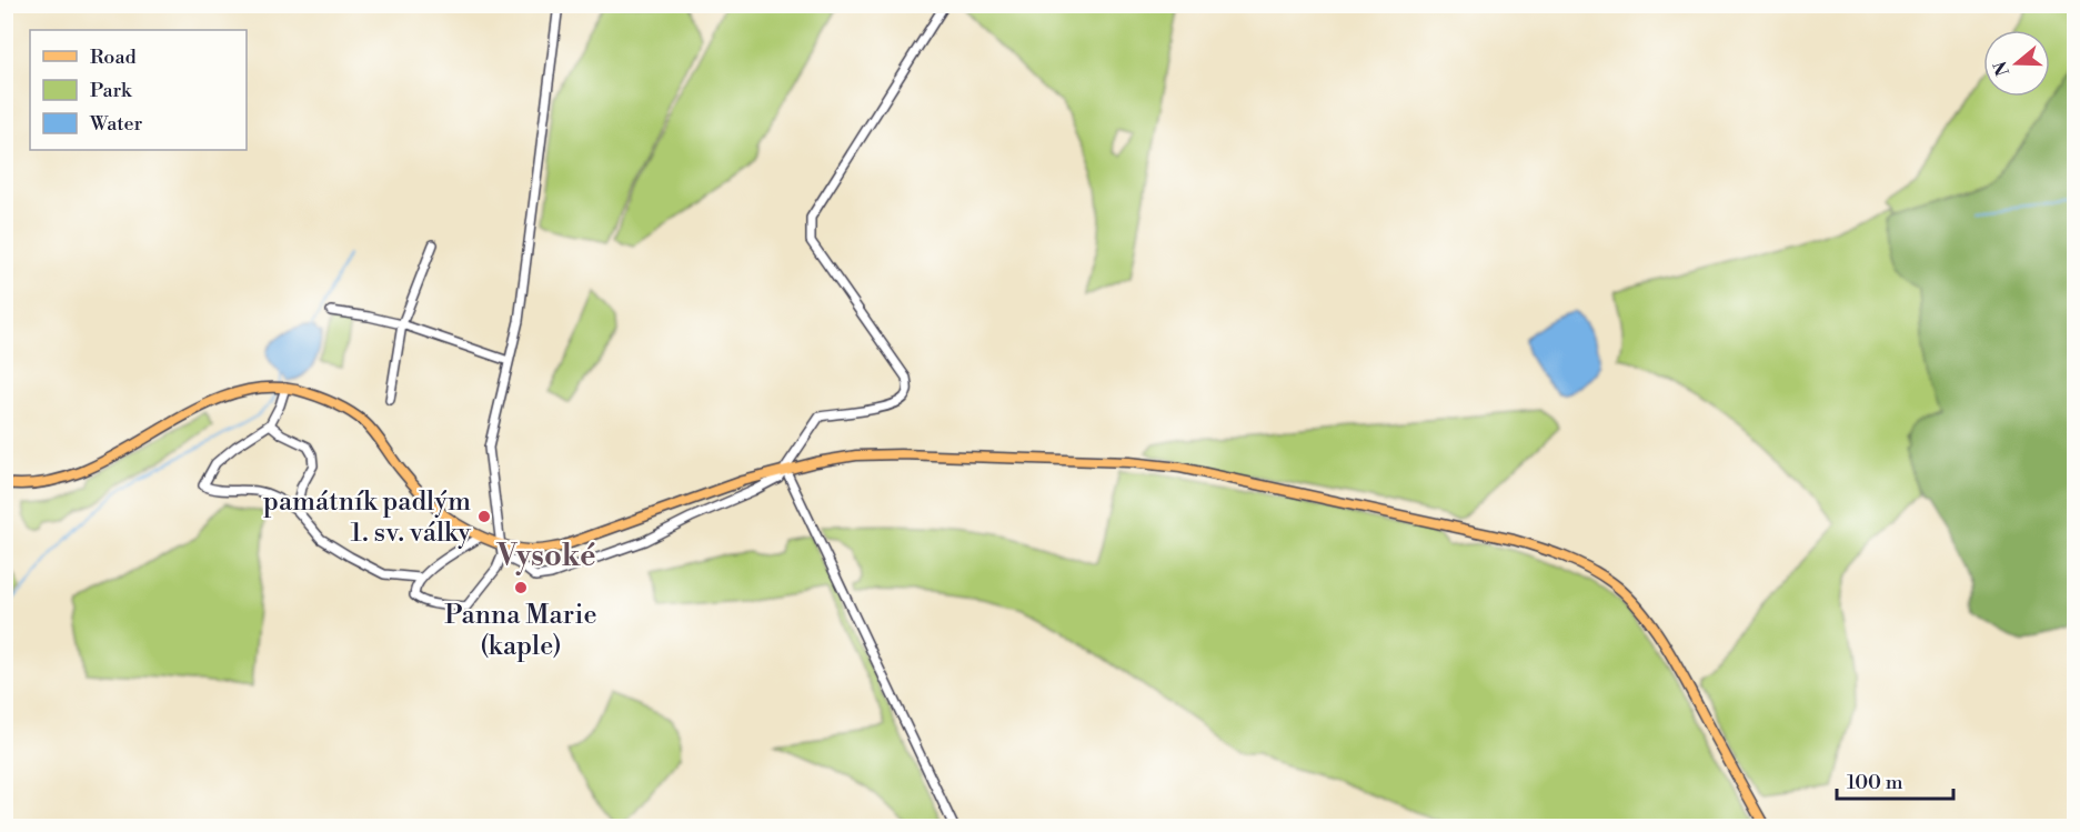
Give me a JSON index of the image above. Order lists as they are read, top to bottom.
{
  "districts": ["Vysoké"],
  "places": ["památník padlým 1. sv. války", "Panna Marie (kaple)"],
  "legend": ["Road", "Park", "Water"],
  "scale_bar": "100 m",
  "north": "left"
}
